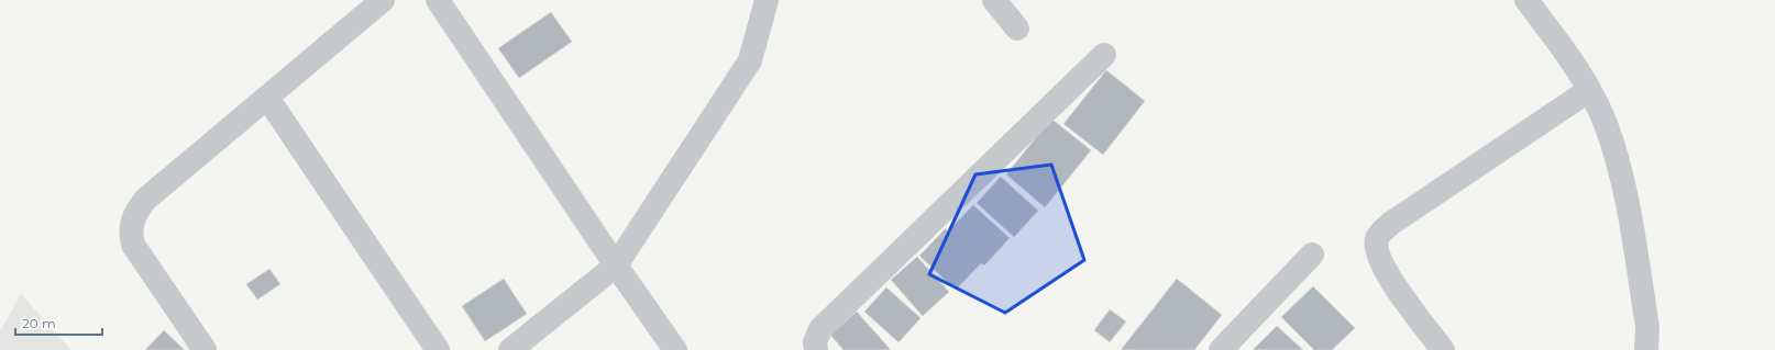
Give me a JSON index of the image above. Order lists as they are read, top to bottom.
{
  "scale_bar": "20 m"
}
